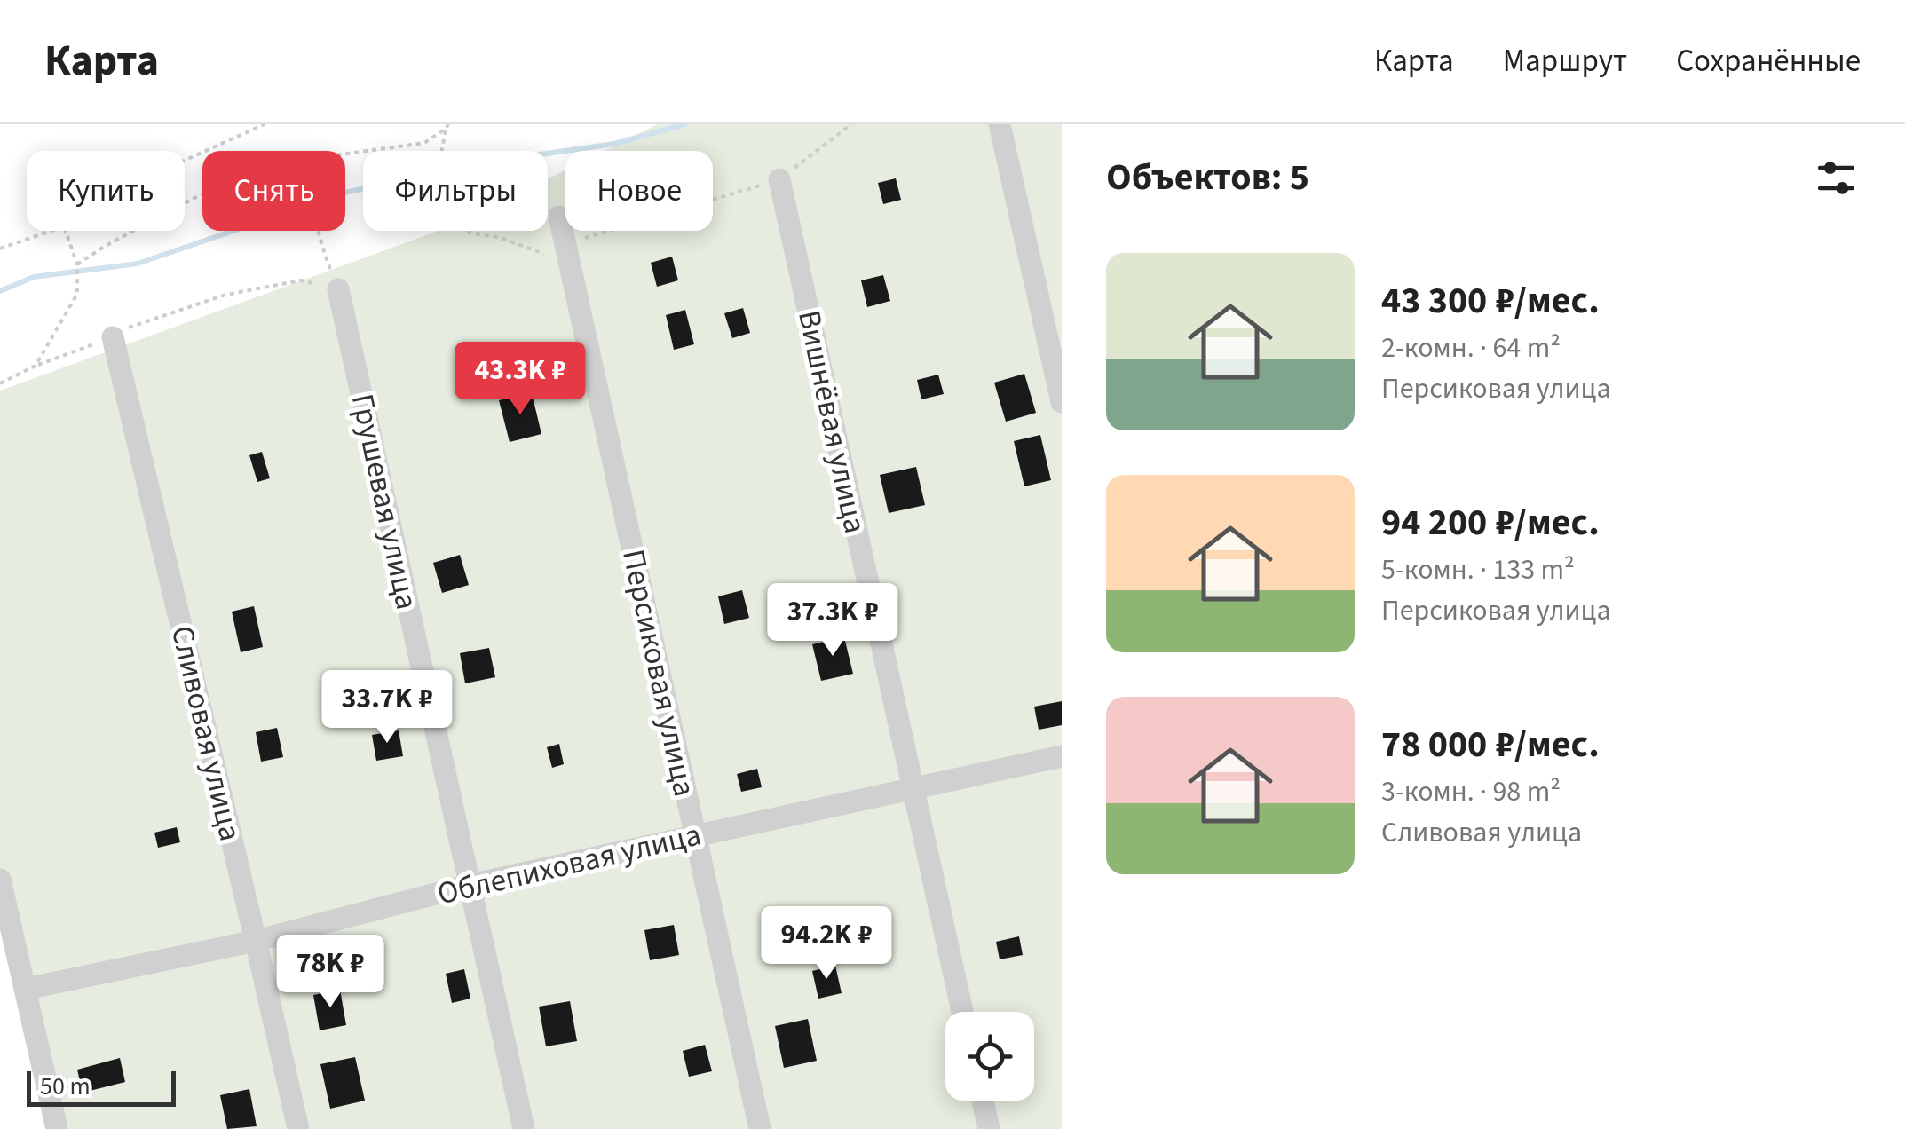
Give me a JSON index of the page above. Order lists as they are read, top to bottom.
{
  "streets": {
    "street": [
      "Вишнёвая улица",
      "Грушевая улица",
      "Персиковая улица",
      "Сливовая улица",
      "Облепиховая улица"
    ]
  },
  "crossings": [
    ["Вишнёвая улица", "Облепиховая улица"],
    ["Грушевая улица", "Облепиховая улица"],
    ["Персиковая улица", "Облепиховая улица"],
    ["Сливовая улица", "Облепиховая улица"]
  ],
  "scale_bar": "50 m",
  "page": {
    "header": "Карта",
    "nav": ["Карта", "Маршрут", "Сохранённые"],
    "heading": "Объектов: 5",
    "chip": [
      "Купить",
      "Снять",
      "Фильтры",
      "Новое"
    ],
    "list": [
      {
        "name": "43 300 ₽/мес.",
        "note": "2-комн. · 64 m² · Персиковая улица"
      },
      {
        "name": "94 200 ₽/мес.",
        "note": "5-комн. · 133 m² · Персиковая улица"
      },
      {
        "name": "78 000 ₽/мес.",
        "note": "3-комн. · 98 m² · Сливовая улица"
      }
    ],
    "price": [
      "43.3K ₽",
      "37.3K ₽",
      "33.7K ₽",
      "94.2K ₽",
      "78K ₽"
    ],
    "scale": "50 m"
  }
}
